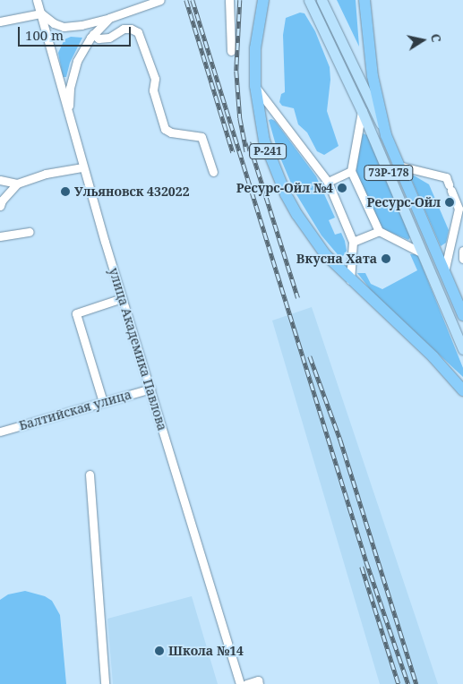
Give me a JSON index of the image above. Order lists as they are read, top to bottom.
{
  "streets": {
    "highway": ["Р-241"],
    "main road": ["73Р-178"],
    "street": ["улица Академика Павлова", "Балтийская улица"]
  },
  "crossings": [
    ["улица Академика Павлова", "Балтийская улица"]
  ],
  "places": [
    "Ресурс-Ойл №4",
    "Ульяновск 432022",
    "Ресурс-Ойл",
    "Вкусна Хата",
    "Школа №14"
  ],
  "scale_bar": "100 m",
  "north": "right"
}
